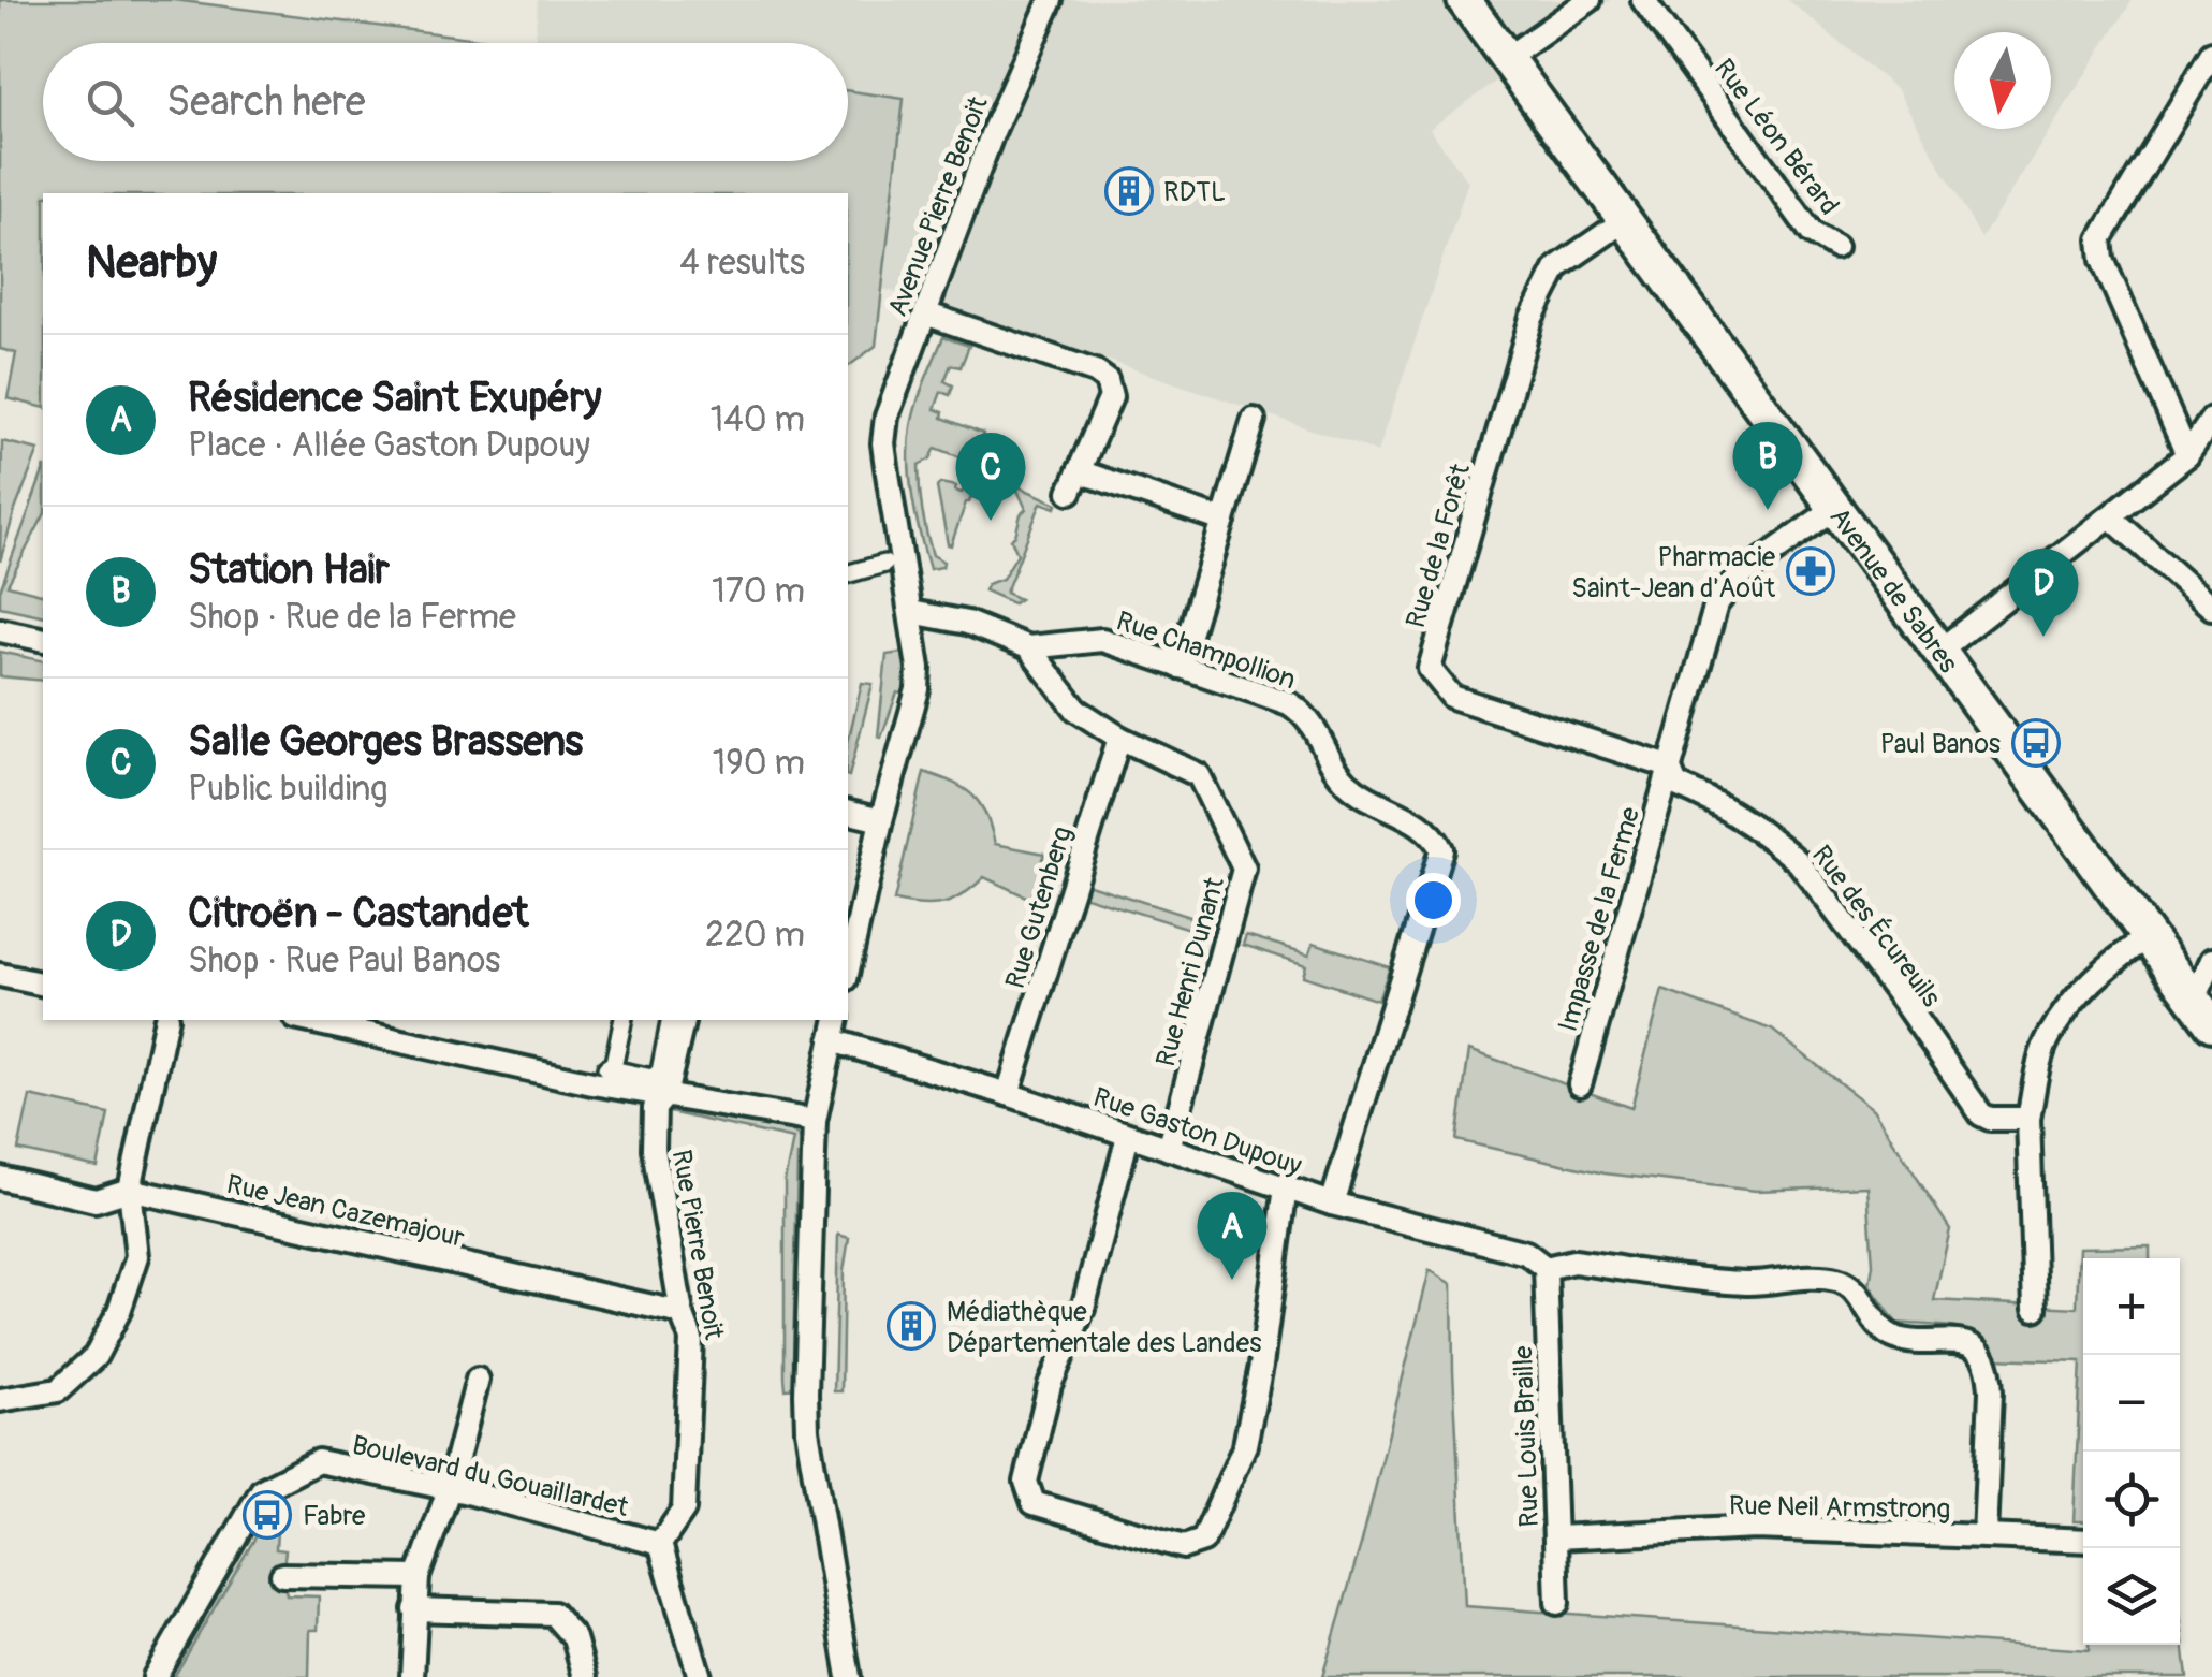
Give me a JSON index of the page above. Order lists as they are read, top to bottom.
{
  "streets": {
    "main road": ["Avenue de Sabres"],
    "street": [
      "Rue Léon Bérard",
      "Avenue Pierre Benoit",
      "Rue de la Forêt",
      "Rue Champollion",
      "Rue Gutenberg",
      "Impasse de la Ferme",
      "Rue des Écureuils",
      "Rue Henri Dunant",
      "Rue Gaston Dupouy",
      "Rue Jean Cazemajour",
      "Rue Pierre Benoit",
      "Rue Louis Braille",
      "Boulevard du Gouaillardet",
      "Rue Neil Armstrong"
    ]
  },
  "crossings": [
    ["Avenue Pierre Benoit", "Rue Champollion"],
    ["Rue de la Forêt", "Avenue de Sabres"],
    ["Rue de la Forêt", "Impasse de la Ferme"],
    ["Rue de la Forêt", "Rue des Écureuils"],
    ["Avenue de Sabres", "Impasse de la Ferme"],
    ["Rue Champollion", "Rue Henri Dunant"],
    ["Rue Champollion", "Rue Gaston Dupouy"],
    ["Rue Gutenberg", "Rue Henri Dunant"],
    ["Rue Gutenberg", "Rue Gaston Dupouy"],
    ["Impasse de la Ferme", "Rue des Écureuils"],
    ["Rue Henri Dunant", "Rue Gaston Dupouy"],
    ["Rue Gaston Dupouy", "Rue Louis Braille"],
    ["Rue Gaston Dupouy", "Rue Neil Armstrong"],
    ["Rue Jean Cazemajour", "Rue Pierre Benoit"],
    ["Rue Pierre Benoit", "Boulevard du Gouaillardet"],
    ["Rue Louis Braille", "Rue Neil Armstrong"]
  ],
  "places": {
    "building": ["RDTL", "Médiathèque Départementale des Landes"],
    "pharmacy": ["Pharmacie Saint-Jean d'Août"],
    "bus stop": ["Paul Banos", "Fabre"]
  },
  "north": "bottom",
  "page": {
    "search": "Search here",
    "heading": ["Nearby", "4 results"],
    "list": [
      {
        "mark": "A",
        "name": "Résidence Saint Exupéry",
        "note": "Place · Allée Gaston Dupouy",
        "value": "140 m"
      },
      {
        "mark": "B",
        "name": "Station Hair",
        "note": "Shop · Rue de la Ferme",
        "value": "170 m"
      },
      {
        "mark": "C",
        "name": "Salle Georges Brassens",
        "note": "Public building",
        "value": "190 m"
      },
      {
        "mark": "D",
        "name": "Citroën - Castandet",
        "note": "Shop · Rue Paul Banos",
        "value": "220 m"
      }
    ],
    "pins": [
      "B",
      "C",
      "D",
      "A"
    ],
    "map_buttons": ["+", "−"]
  }
}
